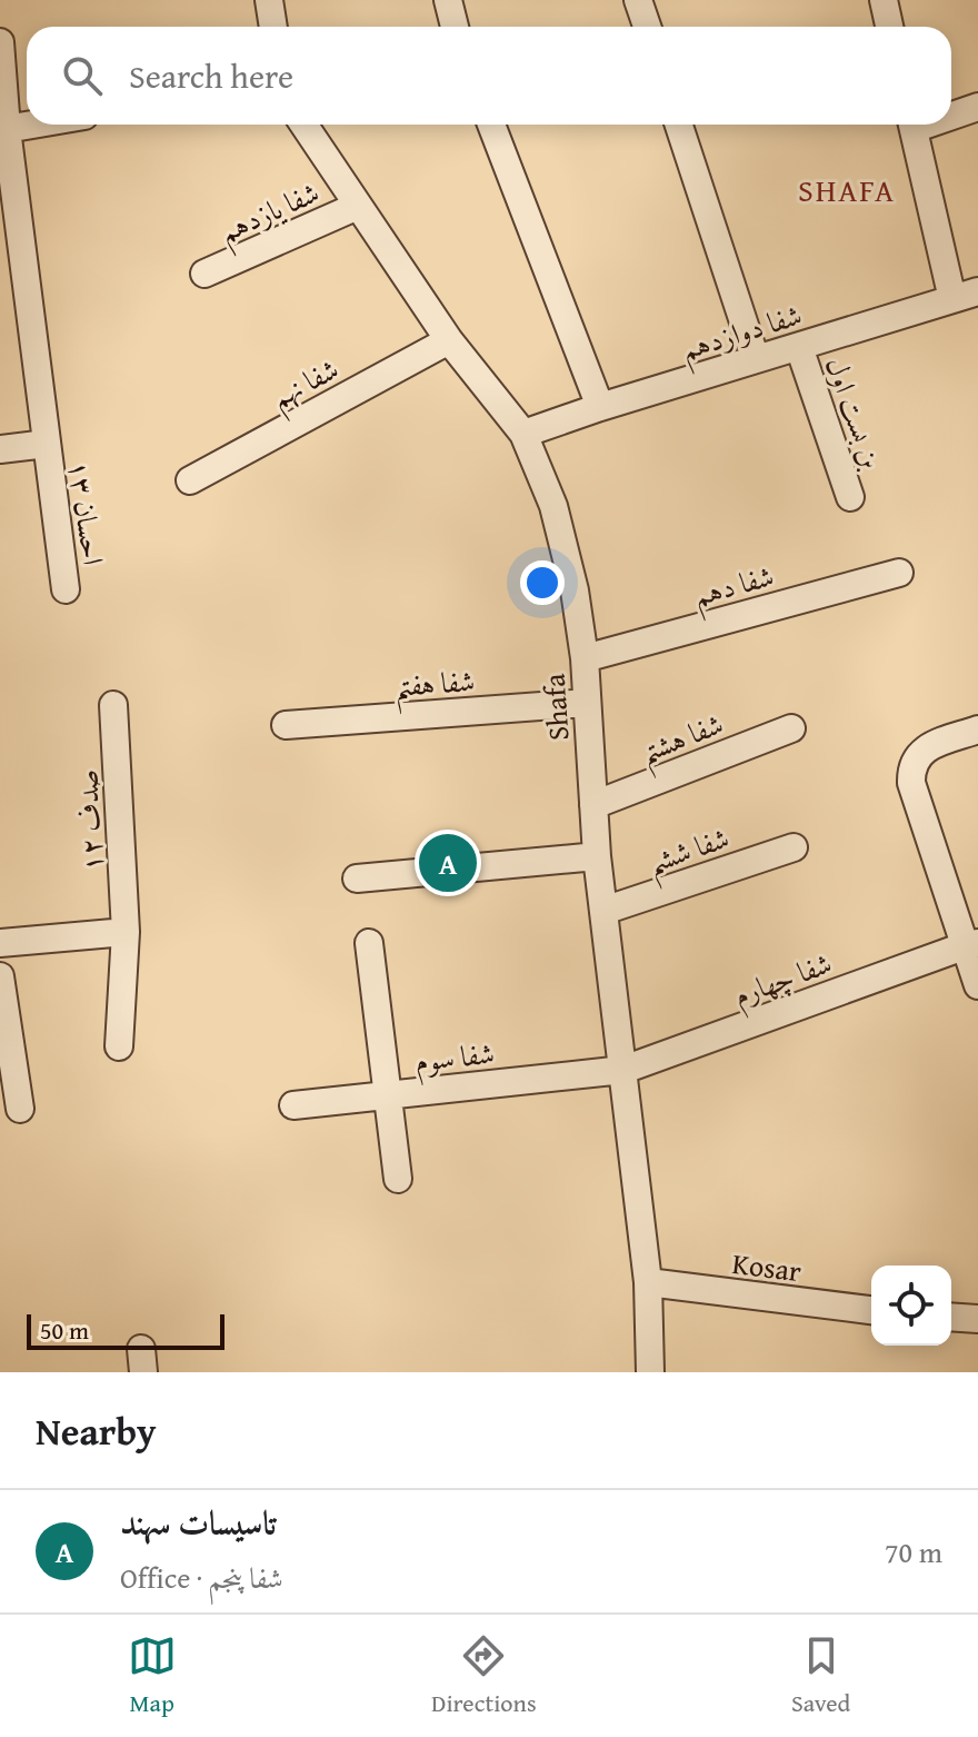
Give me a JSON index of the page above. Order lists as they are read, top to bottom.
{
  "streets": {
    "street": [
      "شفا یازدهم",
      "شفا دوازدهم",
      "شفا نهم",
      "بن بست اول",
      "احسان ۱۳",
      "شفا دهم",
      "شفا هفتم",
      "Shafa",
      "شفا هشتم",
      "صدف ۱۲",
      "شفا ششم",
      "شفا چهارم",
      "شفا سوم",
      "Kosar"
    ]
  },
  "crossings": [
    ["شفا یازدهم", "Shafa"],
    ["شفا دوازدهم", "بن بست اول"],
    ["شفا دوازدهم", "Shafa"],
    ["شفا نهم", "Shafa"],
    ["شفا دهم", "Shafa"],
    ["شفا هفتم", "Shafa"],
    ["Shafa", "شفا هشتم"],
    ["Shafa", "شفا ششم"],
    ["Shafa", "شفا چهارم"],
    ["Shafa", "شفا سوم"],
    ["Shafa", "Kosar"],
    ["شفا چهارم", "شفا سوم"]
  ],
  "districts": ["SHAFA"],
  "scale_bar": "50 m",
  "page": {
    "search": "Search here",
    "pins": "A",
    "scale": "50 m",
    "heading": "Nearby",
    "list": [
      {
        "mark": "A",
        "name": "تاسیسات سهند",
        "note": "Office · شفا پنجم",
        "value": "70 m"
      }
    ],
    "nav": ["Map", "Directions", "Saved"]
  }
}
